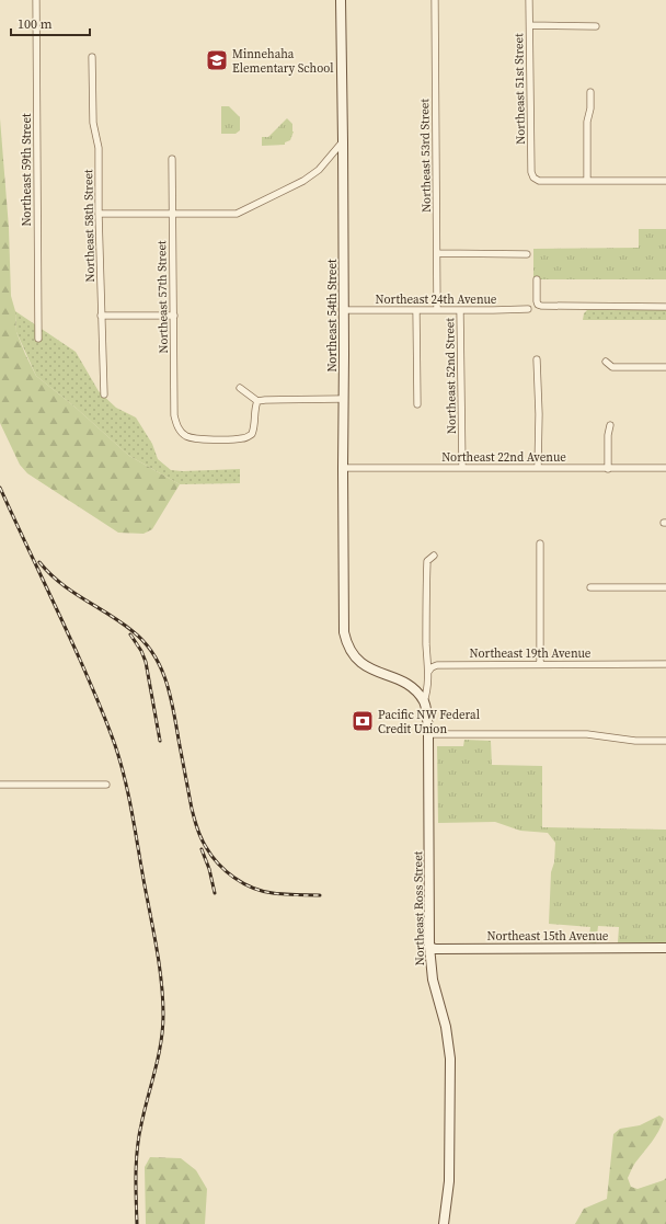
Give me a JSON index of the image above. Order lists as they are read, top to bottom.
{
  "streets": {
    "street": [
      "Northeast 51st Street",
      "Northeast 53rd Street",
      "Northeast 59th Street",
      "Northeast 58th Street",
      "Northeast 57th Street",
      "Northeast 24th Avenue",
      "Northeast 54th Street",
      "Northeast 52nd Street",
      "Northeast 22nd Avenue",
      "Northeast 19th Avenue",
      "Northeast Ross Street",
      "Northeast 15th Avenue"
    ]
  },
  "crossings": [
    ["Northeast 53rd Street", "Northeast 24th Avenue"],
    ["Northeast 24th Avenue", "Northeast 54th Street"],
    ["Northeast 24th Avenue", "Northeast 52nd Street"],
    ["Northeast 54th Street", "Northeast 22nd Avenue"],
    ["Northeast 54th Street", "Northeast Ross Street"],
    ["Northeast 52nd Street", "Northeast 22nd Avenue"],
    ["Northeast Ross Street", "Northeast 15th Avenue"]
  ],
  "places": {
    "school or university": ["Minnehaha Elementary School"],
    "bank": ["Pacific NW Federal Credit Union"]
  },
  "scale_bar": "100 m"
}
